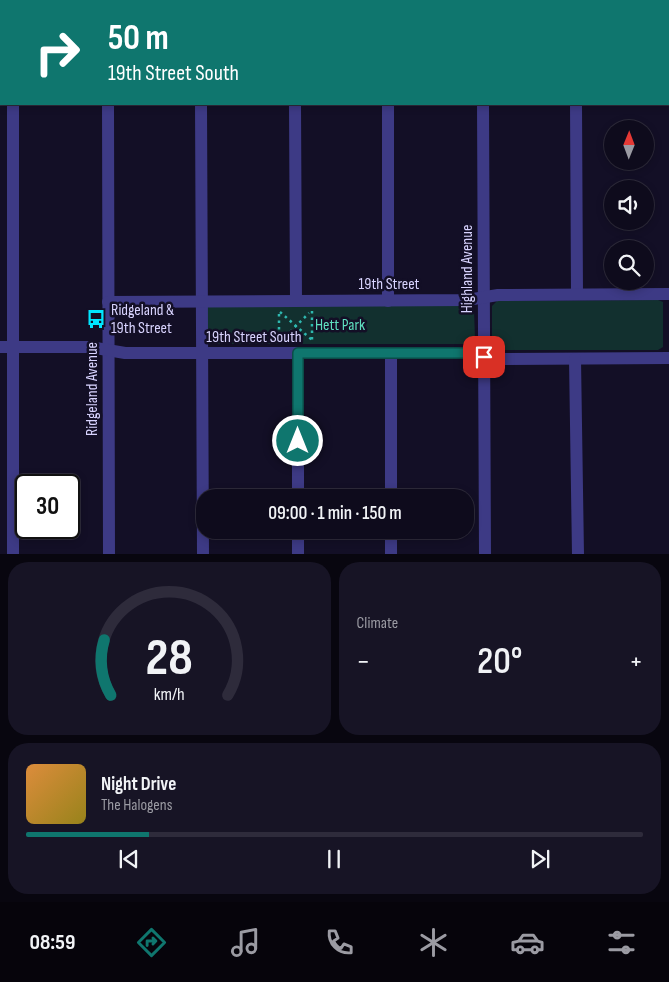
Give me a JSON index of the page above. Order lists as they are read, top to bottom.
{
  "streets": {
    "street": [
      "Highland Avenue",
      "19th Street",
      "19th Street South",
      "Ridgeland Avenue"
    ]
  },
  "crossings": [
    ["Highland Avenue", "19th Street"],
    ["Highland Avenue", "19th Street South"],
    ["19th Street", "Ridgeland Avenue"],
    ["19th Street South", "Ridgeland Avenue"]
  ],
  "parks": ["Hett Park"],
  "places": {
    "bus stop": ["Ridgeland & 19th Street"]
  },
  "north": "top",
  "page": {
    "turn": ["50 m", "19th Street South"],
    "limit": "30",
    "trip": "09:00 · 1 min · 150 m",
    "tile": "Climate",
    "heat": ["−", "20°", "+"],
    "song": ["Night Drive", "The Halogens"],
    "tabs": "08:59",
    "gauge": ["28", "km/h"]
  }
}
